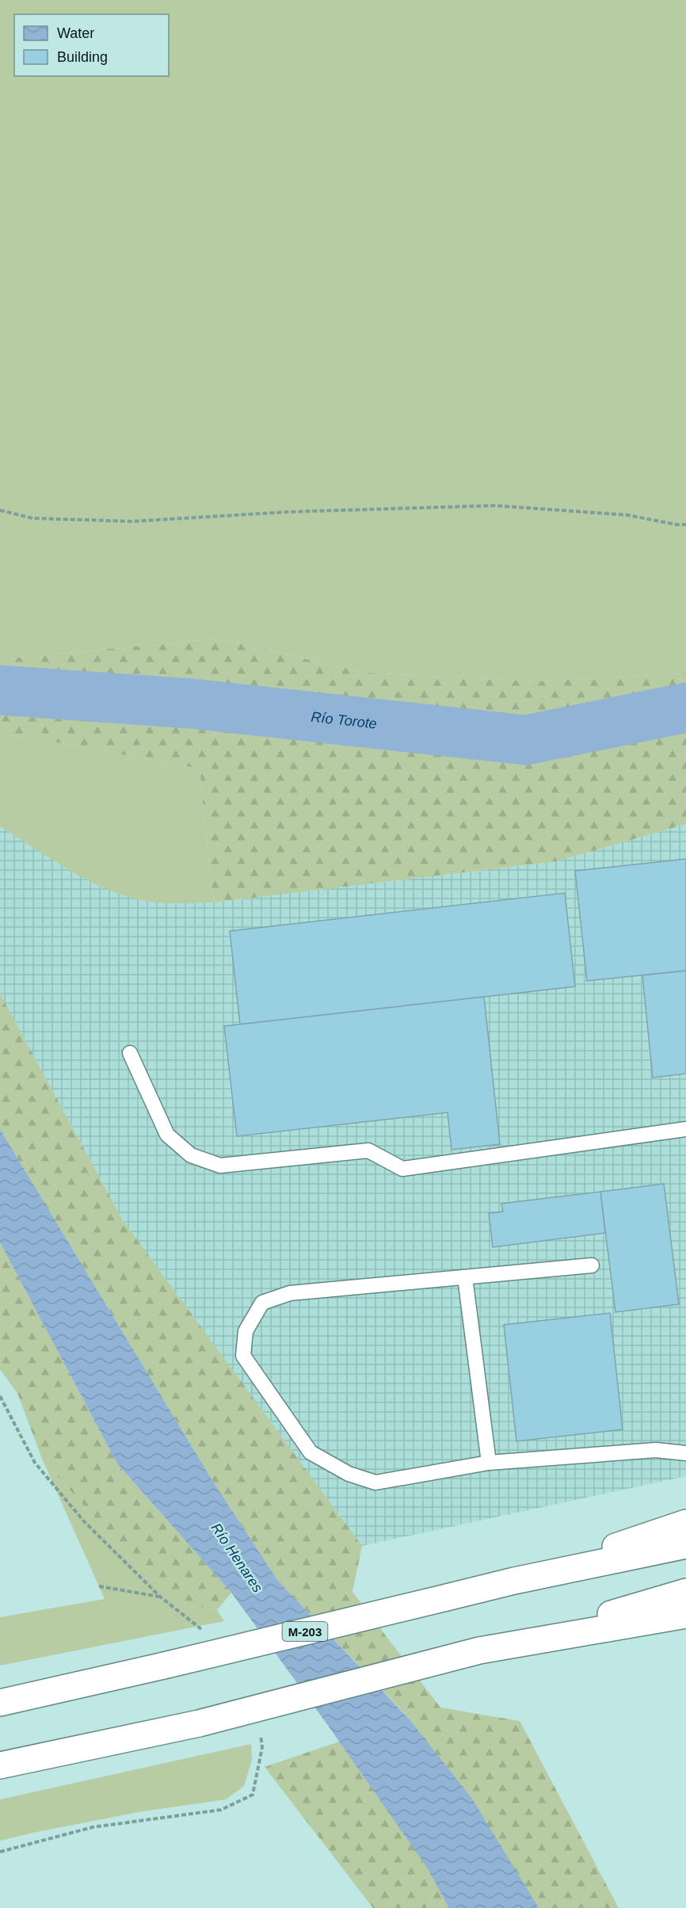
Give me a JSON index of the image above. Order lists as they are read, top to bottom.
{
  "streets": {
    "highway": ["M-203"]
  },
  "water": ["Río Torote", "Río Henares"],
  "legend": ["Water", "Building"]
}
